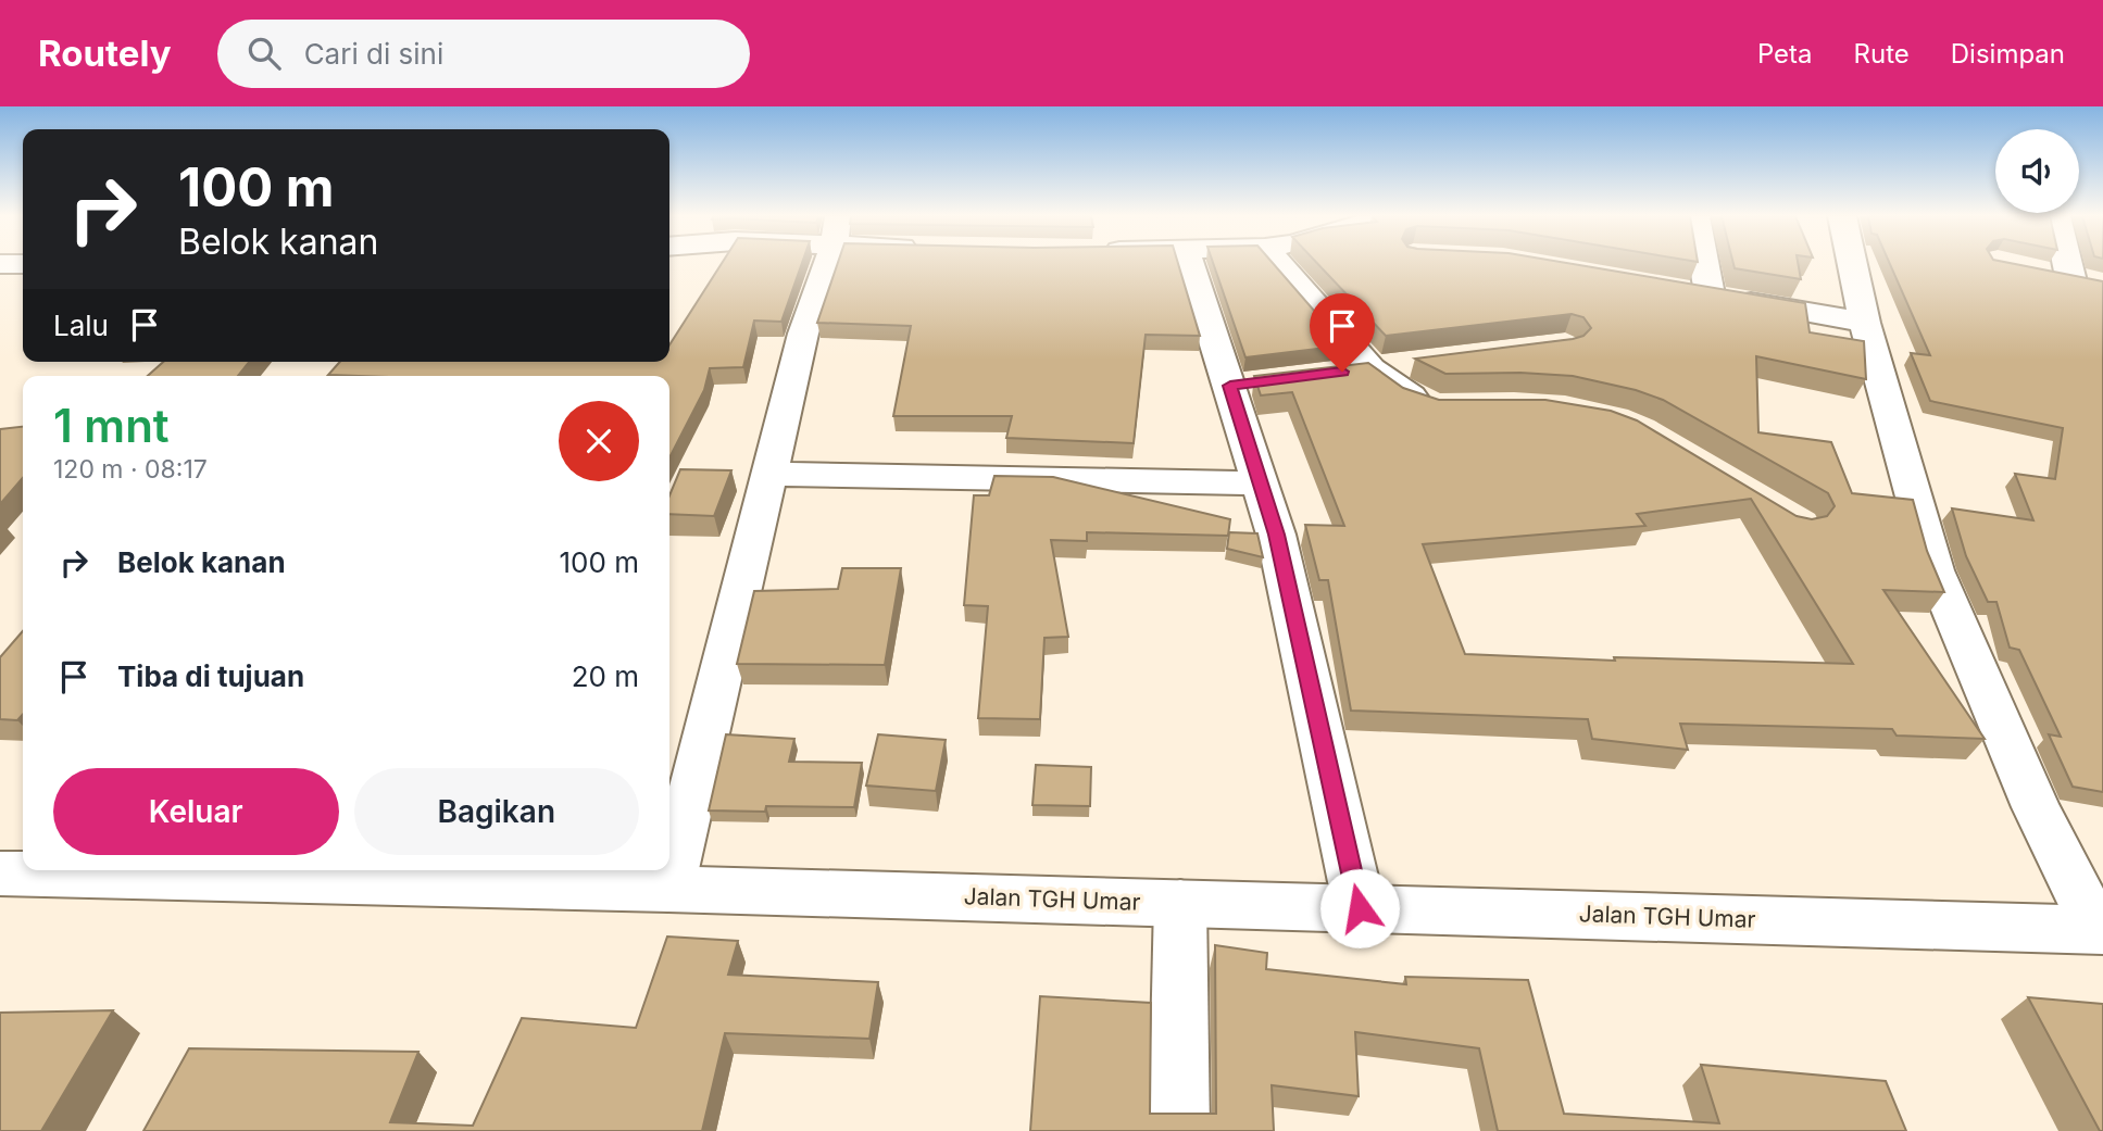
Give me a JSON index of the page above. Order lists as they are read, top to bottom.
{
  "streets": {
    "street": ["Jalan TGH Umar"]
  },
  "page": {
    "header": "Routely",
    "search": "Cari di sini",
    "nav": ["Peta", "Rute", "Disimpan"],
    "turn": ["100 m", "Belok kanan"],
    "then": "Lalu",
    "heading": ["1 mnt", "120 m · 08:17"],
    "list": [
      {
        "name": "Belok kanan",
        "value": "100 m"
      },
      {
        "name": "Tiba di tujuan",
        "value": "20 m"
      }
    ],
    "buttons": ["Keluar", "Bagikan"]
  }
}
